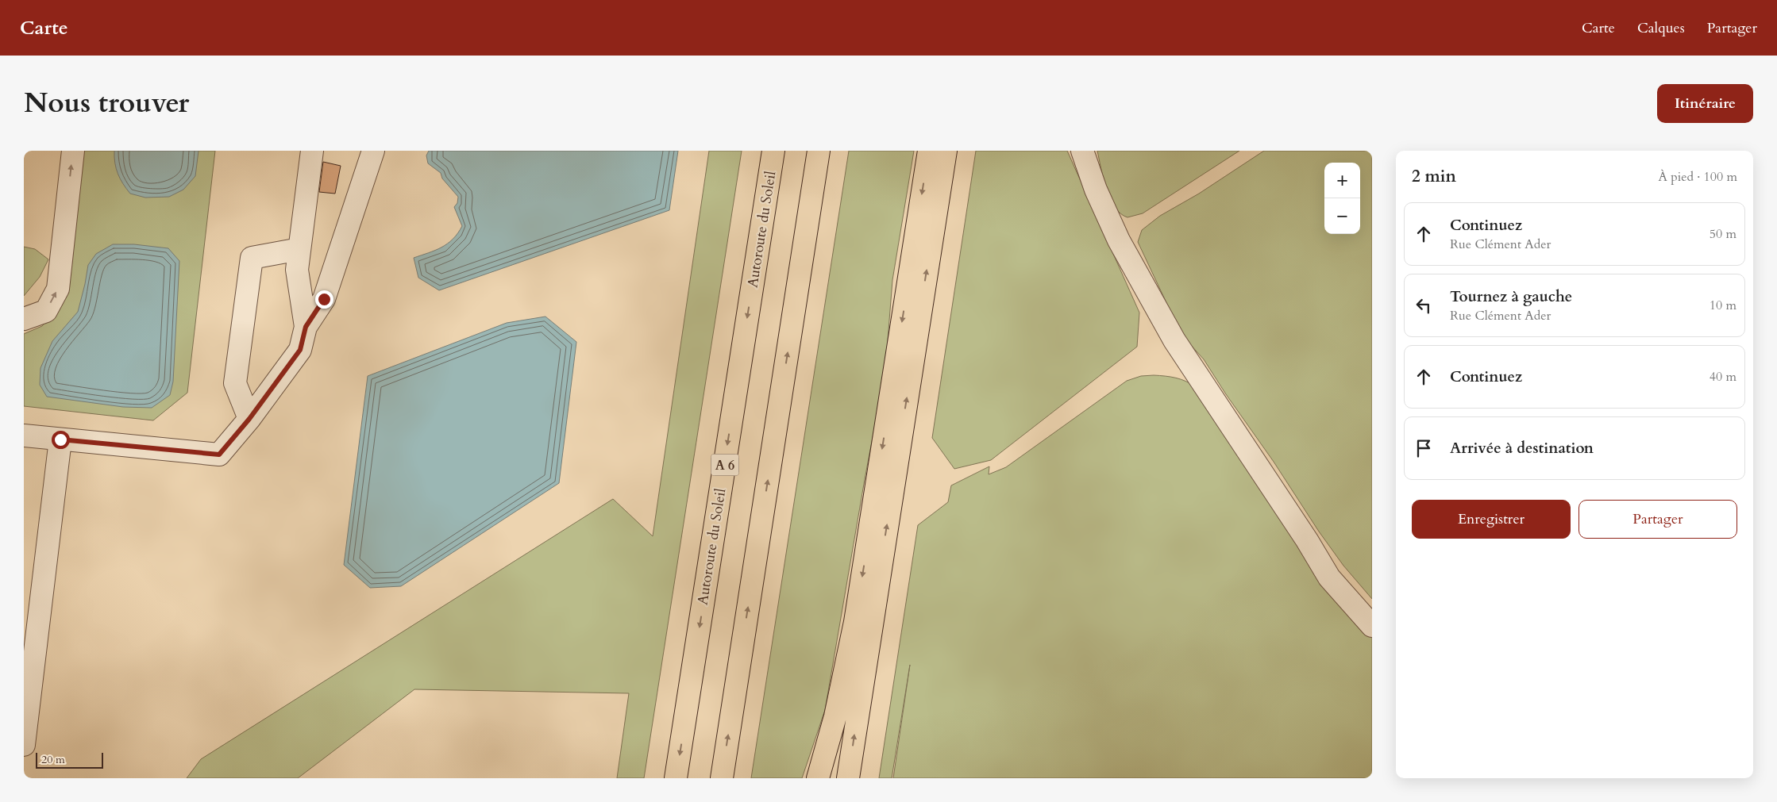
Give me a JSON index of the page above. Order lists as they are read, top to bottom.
{
  "streets": {
    "main road": ["Autoroute du Soleil", "A 6"]
  },
  "scale_bar": "20 m",
  "page": {
    "header": "Carte",
    "nav": ["Carte", "Calques", "Partager"],
    "title": "Nous trouver",
    "buttons": [
      "Itinéraire",
      ["Enregistrer", "Partager"]
    ],
    "heading": ["2 min", "À pied · 100 m"],
    "map_buttons": ["+", "−"],
    "list": [
      ["Continuez", "Rue Clément Ader", "50 m"],
      ["Tournez à gauche", "Rue Clément Ader", "10 m"],
      ["Continuez", "40 m"],
      "Arrivée à destination"
    ],
    "scale": "20 m"
  }
}
